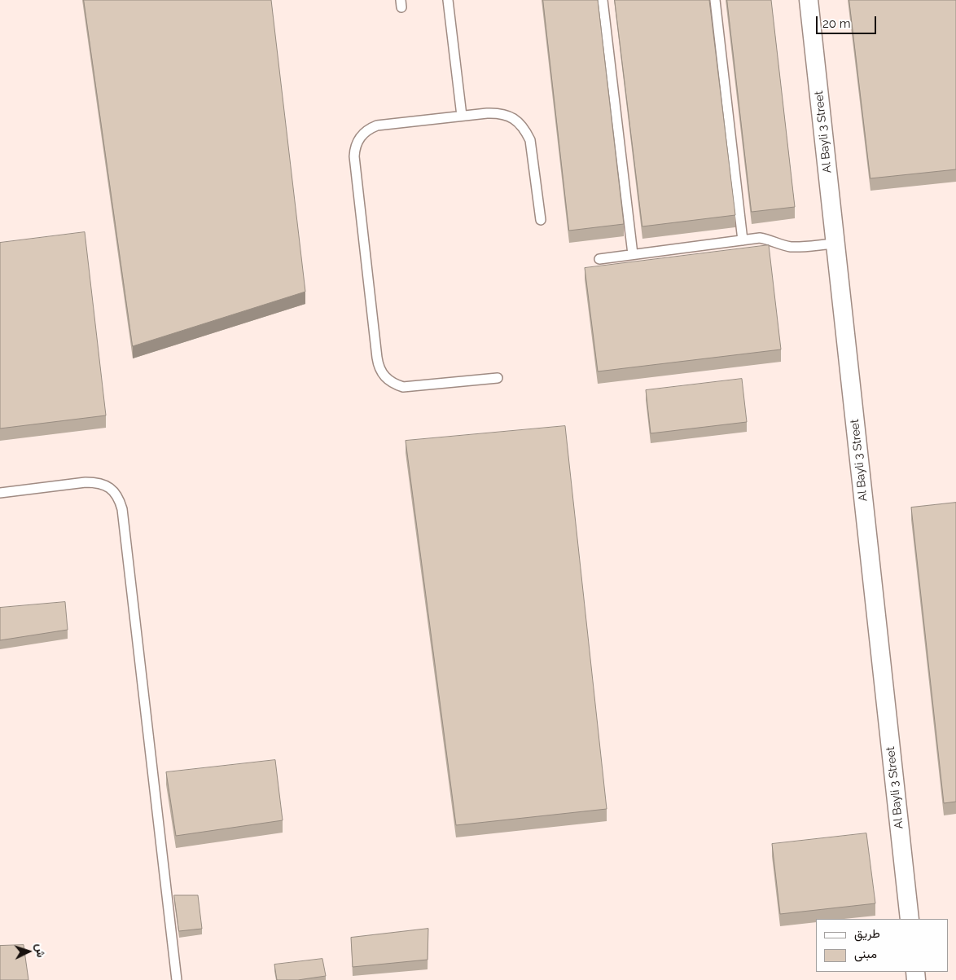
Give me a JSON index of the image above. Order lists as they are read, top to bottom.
{
  "streets": {
    "street": ["Al Bayli 3 Street"]
  },
  "legend": ["طريق", "مبنى"],
  "scale_bar": "20 m",
  "north": "right"
}
